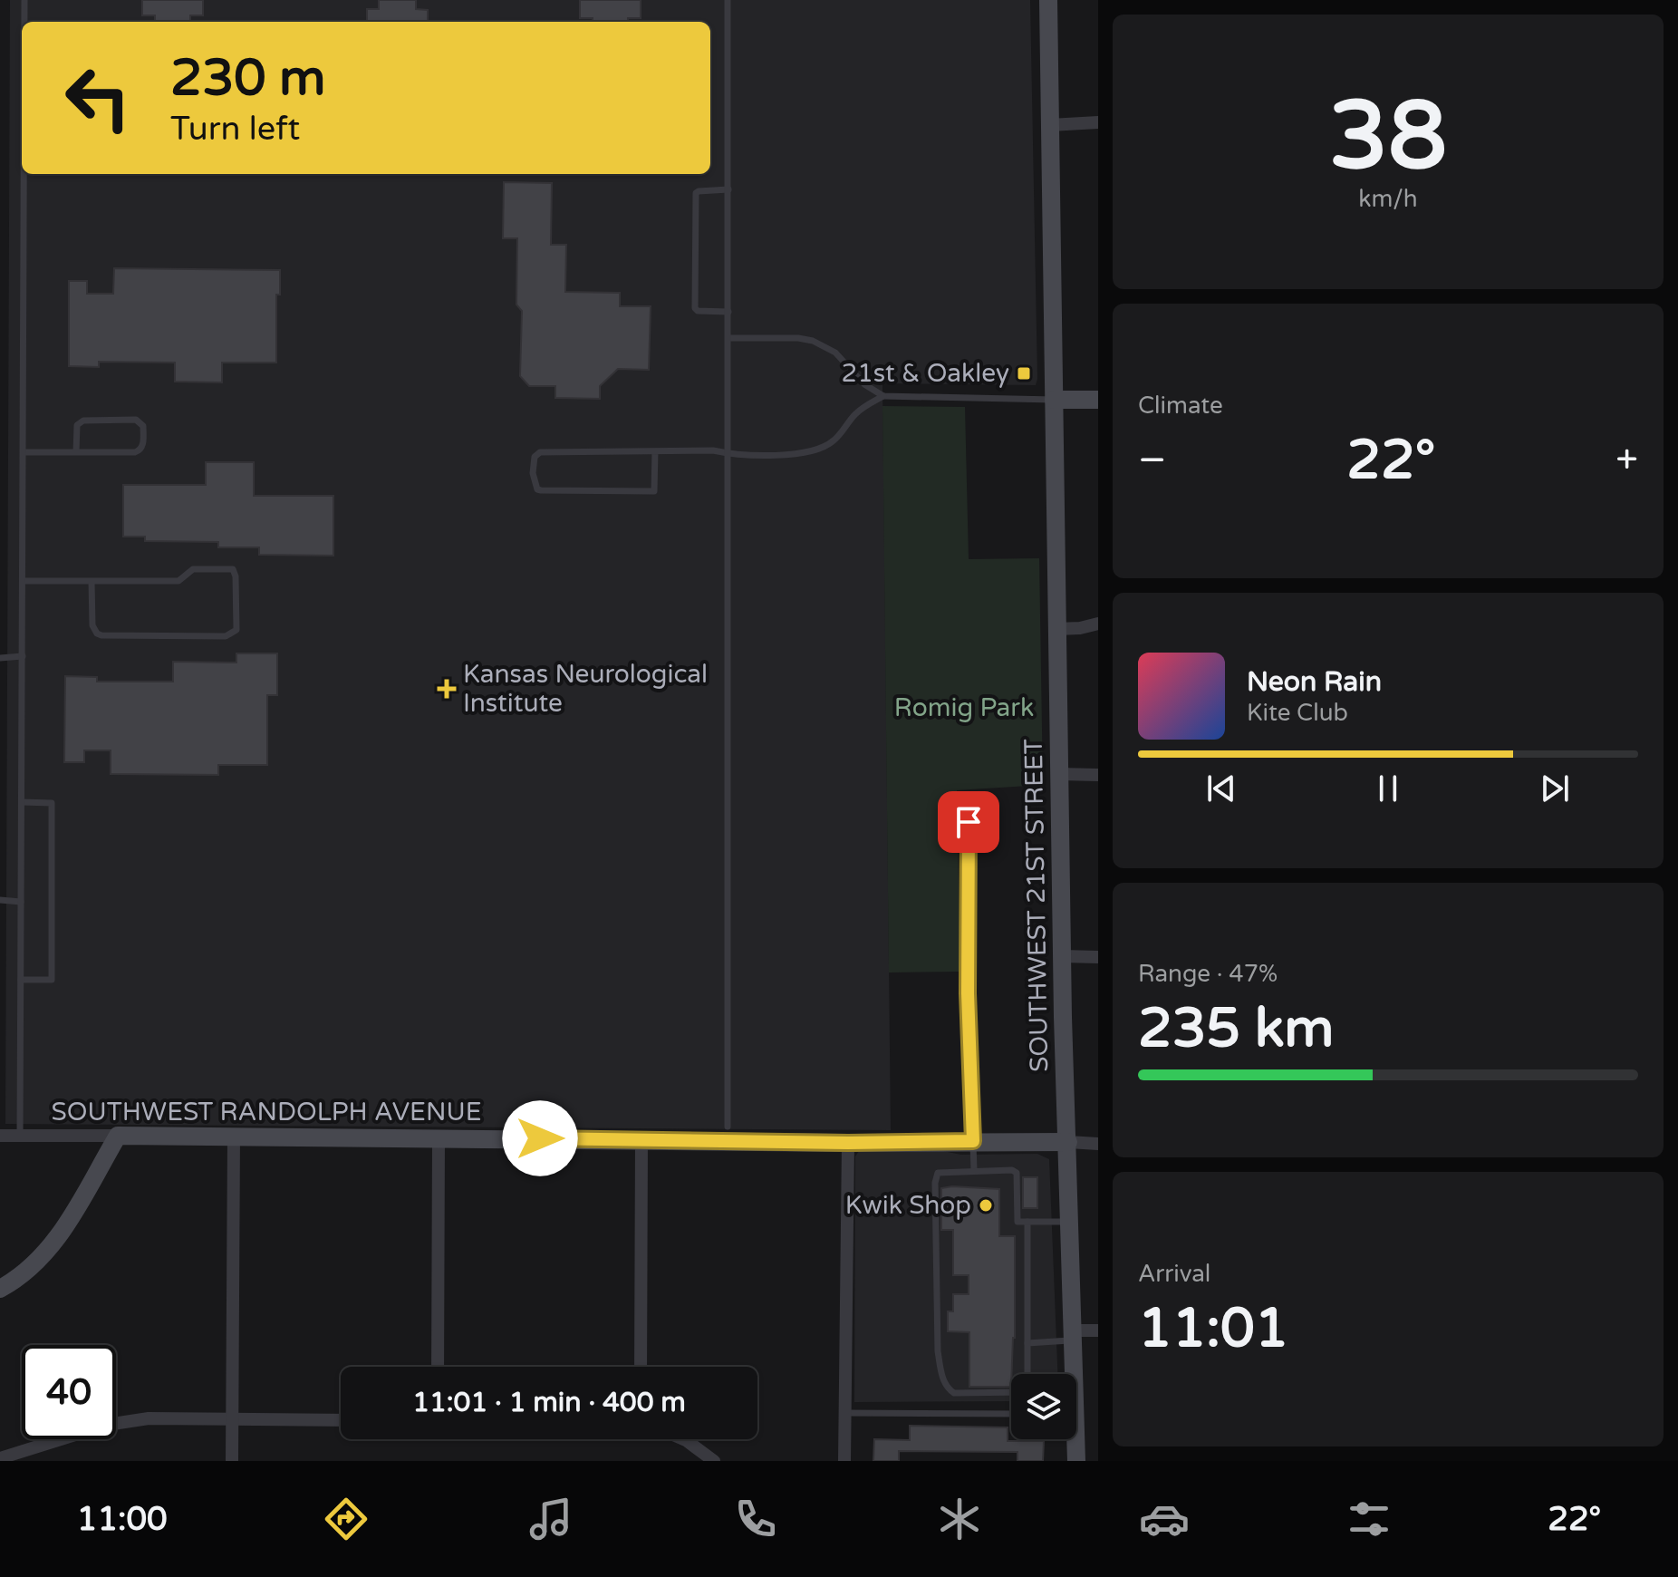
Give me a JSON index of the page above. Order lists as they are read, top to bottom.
{
  "streets": {
    "main road": ["SOUTHWEST 21ST STREET", "SOUTHWEST RANDOLPH AVENUE"]
  },
  "crossings": [
    ["SOUTHWEST 21ST STREET", "SOUTHWEST RANDOLPH AVENUE"]
  ],
  "parks": ["Romig Park"],
  "places": {
    "transit": ["21st & Oakley"],
    "health": ["Kansas Neurological Institute"],
    "other": ["Kwik Shop"]
  },
  "page": {
    "tile": [
      ["38", "km/h"],
      "Climate",
      ["Range · 47%", "235 km"],
      ["Arrival", "11:01"]
    ],
    "turn": ["230 m", "Turn left"],
    "heat": ["−", "22°", "+"],
    "song": ["Neon Rain", "Kite Club"],
    "limit": "40",
    "trip": "11:01 · 1 min · 400 m",
    "tabs": ["11:00", "22°"]
  }
}
